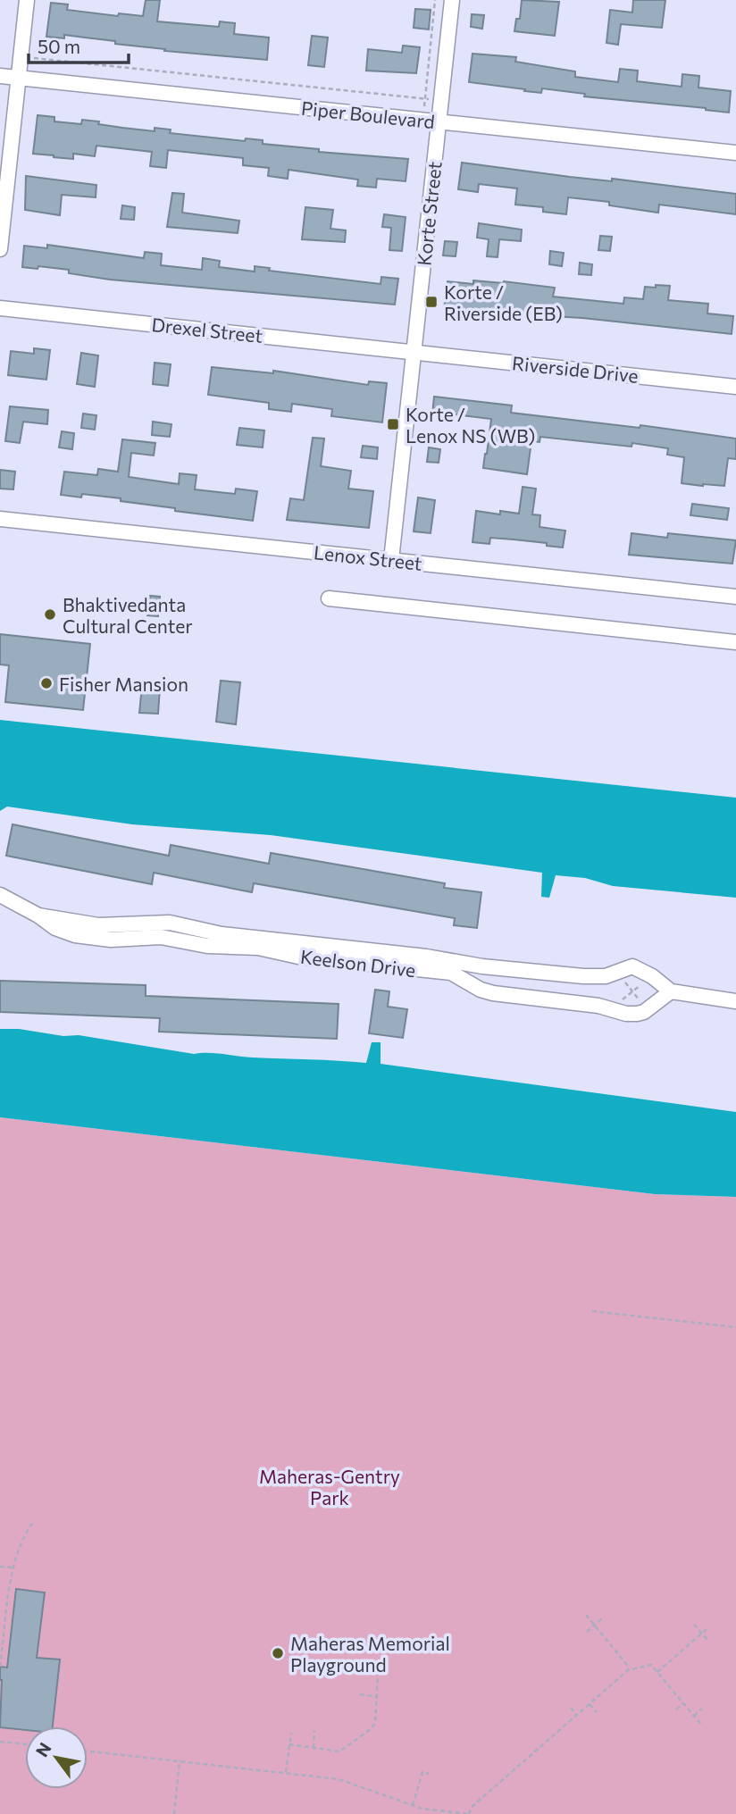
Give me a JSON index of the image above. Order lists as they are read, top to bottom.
{
  "streets": {
    "street": [
      "Piper Boulevard",
      "Korte Street",
      "Drexel Street",
      "Riverside Drive",
      "Lenox Street",
      "Keelson Drive"
    ]
  },
  "crossings": [
    ["Piper Boulevard", "Korte Street"],
    ["Korte Street", "Drexel Street"],
    ["Korte Street", "Riverside Drive"],
    ["Korte Street", "Lenox Street"],
    ["Drexel Street", "Riverside Drive"]
  ],
  "parks": ["Maheras-Gentry Park"],
  "places": {
    "transit": ["Korte / Riverside (EB)", "Korte / Lenox NS (WB)"],
    "other": ["Bhaktivedanta Cultural Center", "Fisher Mansion", "Maheras Memorial Playground"]
  },
  "scale_bar": "50 m",
  "north": "top left"
}
